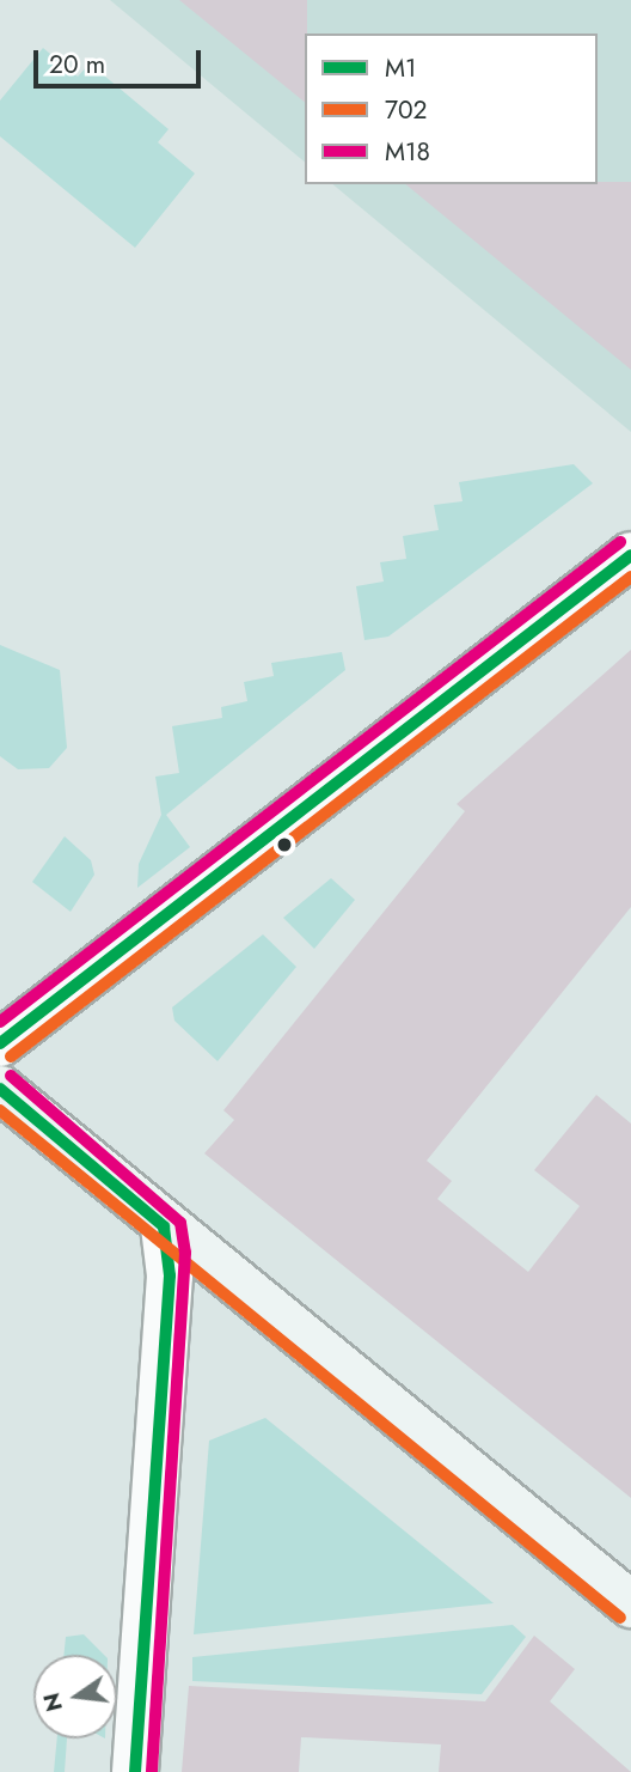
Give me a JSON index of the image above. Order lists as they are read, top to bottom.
{
  "lines": ["transit line M18", "transit line M1", "transit line 702"],
  "legend": ["M1", "702", "M18"],
  "scale_bar": "20 m",
  "north": "left"
}
